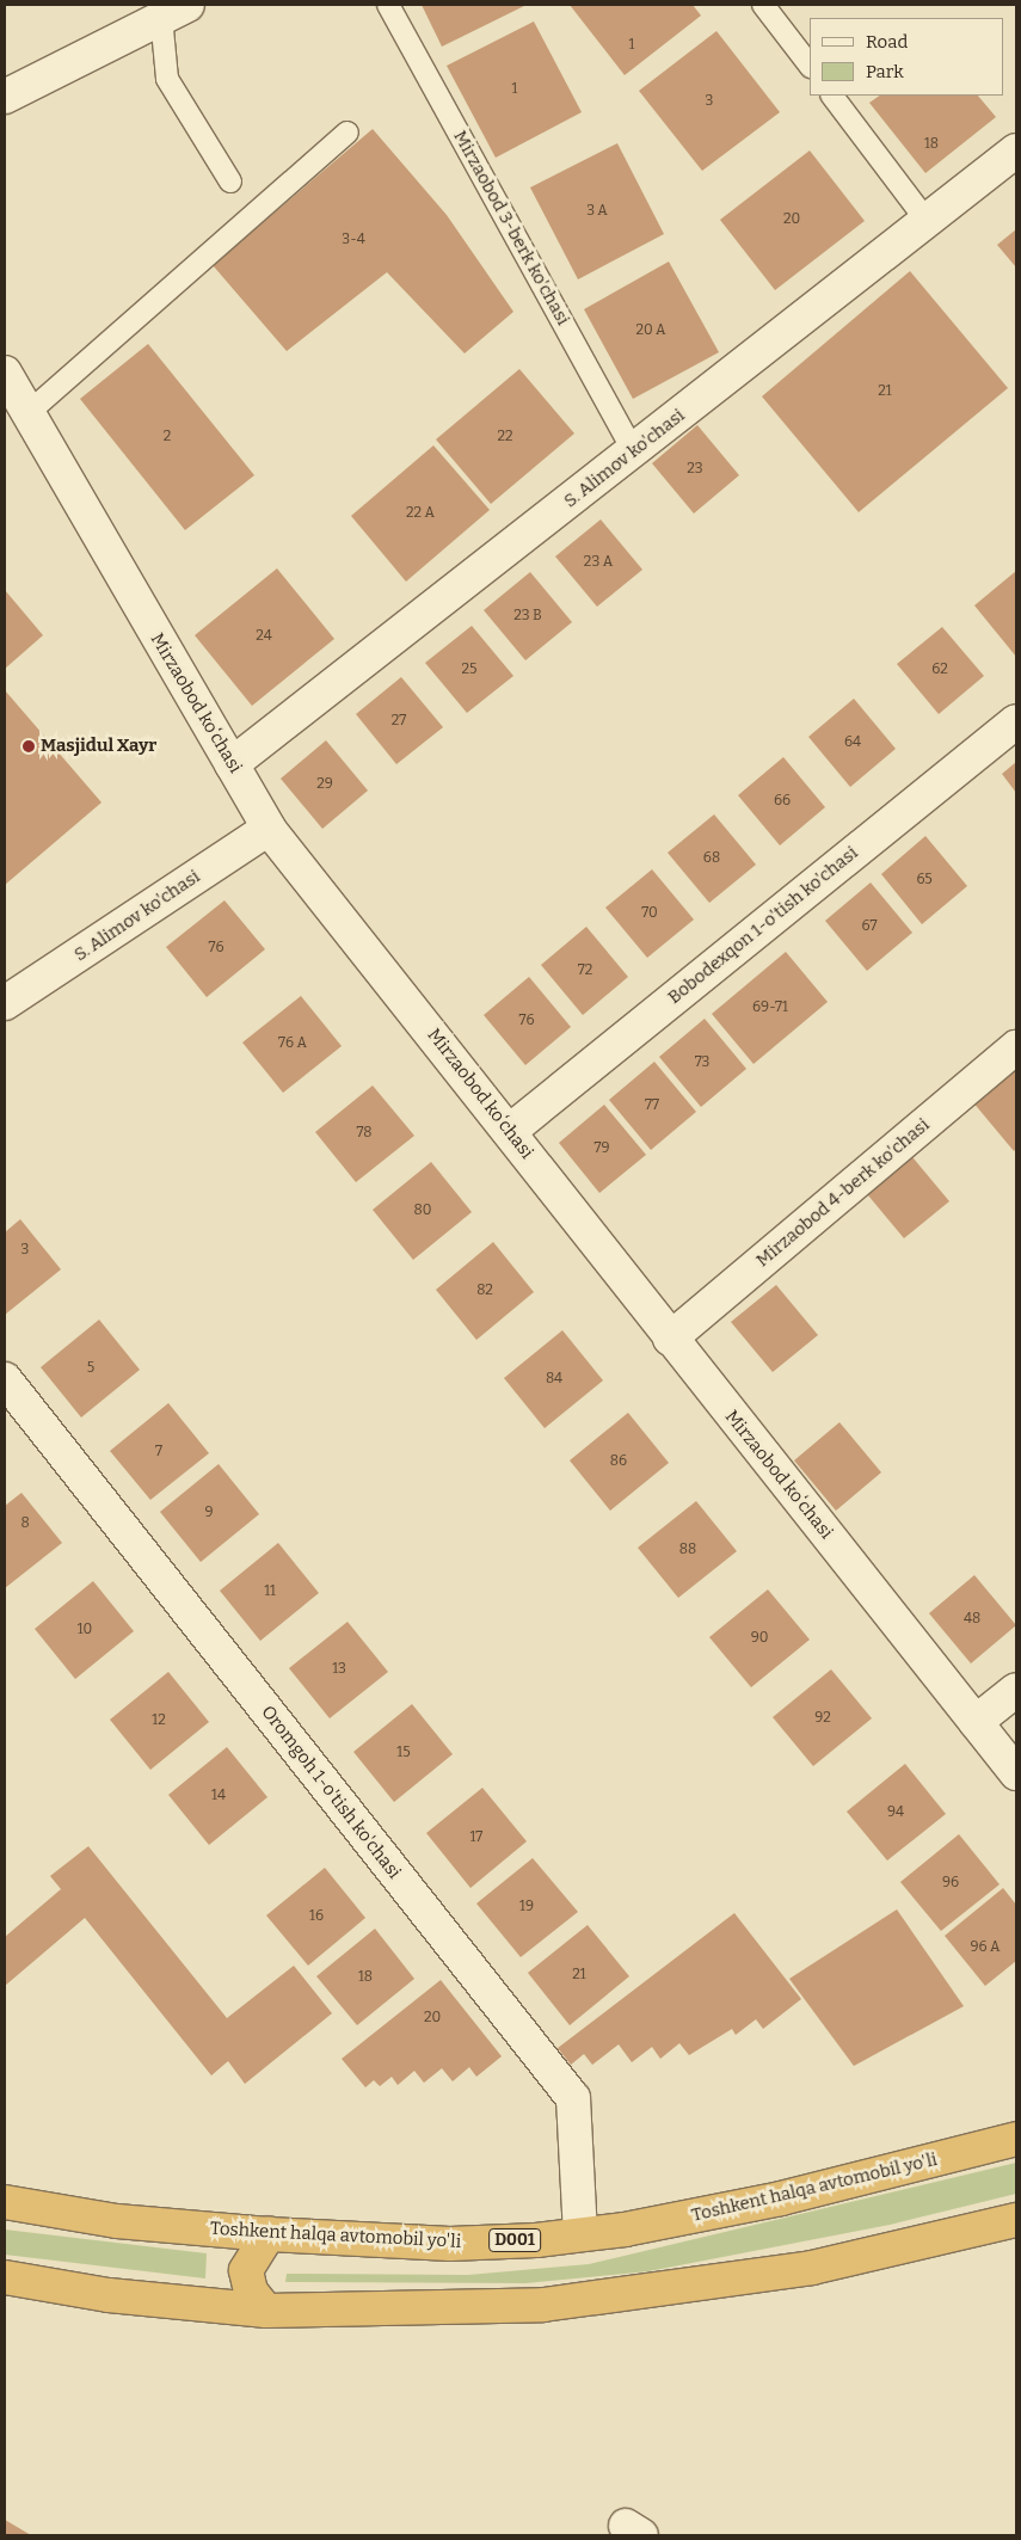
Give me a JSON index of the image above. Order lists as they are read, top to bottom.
{
  "streets": {
    "highway": ["Toshkent halqa avtomobil yo'li", "D001"],
    "street": [
      "S. Alimov ko'chasi",
      "Mirzaobod koʻchasi",
      "Bobodexqon 1-o'tish ko'chasi",
      "Mirzaobod 4-berk ko'chasi",
      "Oromgoh 1-o'tish ko'chasi"
    ],
    "lane": ["Mirzaobod 3-berk ko'chasi"]
  },
  "crossings": [
    ["Mirzaobod 3-berk ko'chasi", "S. Alimov ko'chasi"],
    ["S. Alimov ko'chasi", "Mirzaobod koʻchasi"],
    ["Mirzaobod koʻchasi", "Bobodexqon 1-o'tish ko'chasi"],
    ["Mirzaobod koʻchasi", "Mirzaobod 4-berk ko'chasi"],
    ["Oromgoh 1-o'tish ko'chasi", "Toshkent halqa avtomobil yo'li"]
  ],
  "places": ["Masjidul Xayr"],
  "house_numbers": [
    "1",
    "1",
    "3",
    "18",
    "3 A",
    "20",
    "3-4",
    "20 A",
    "21",
    "2",
    "22",
    "23",
    "22 A",
    "23 A",
    "23 B",
    "24",
    "25",
    "62",
    "27",
    "64",
    "29",
    "66",
    "68",
    "65",
    "70",
    "67",
    "76",
    "72",
    "69-71",
    "76",
    "76 А",
    "73",
    "77",
    "78",
    "79",
    "80",
    "3",
    "82",
    "5",
    "84",
    "7",
    "86",
    "9",
    "8",
    "88",
    "11",
    "48",
    "10",
    "90",
    "13",
    "92",
    "12",
    "15",
    "14",
    "94",
    "17",
    "96",
    "19",
    "16",
    "96 А",
    "21",
    "18",
    "20"
  ],
  "legend": ["Road", "Park"]
}
